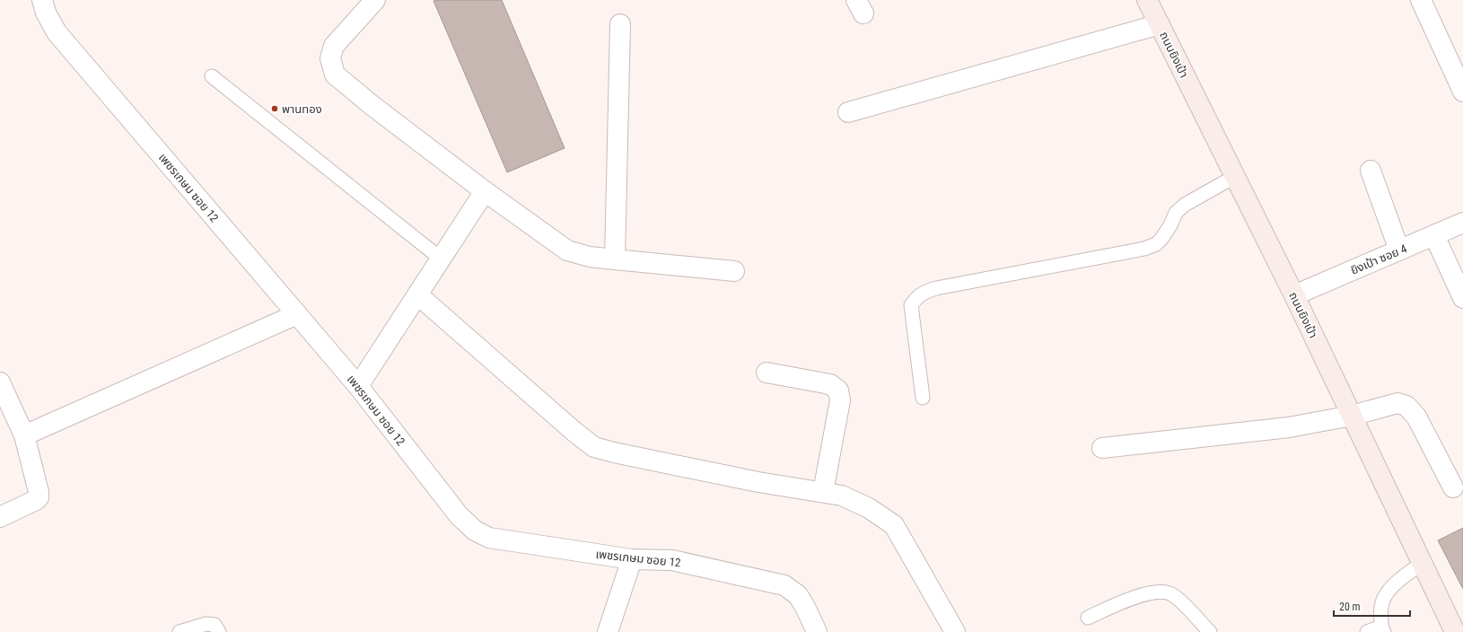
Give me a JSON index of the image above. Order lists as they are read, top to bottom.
{
  "streets": {
    "main road": ["ถนนยิงเป้า"],
    "street": ["เพชรเกษม ซอย 12", "ยิงเป้า ซอย 4"]
  },
  "crossings": [
    ["ถนนยิงเป้า", "ยิงเป้า ซอย 4"]
  ],
  "places": ["พานทอง"],
  "scale_bar": "20 m"
}
